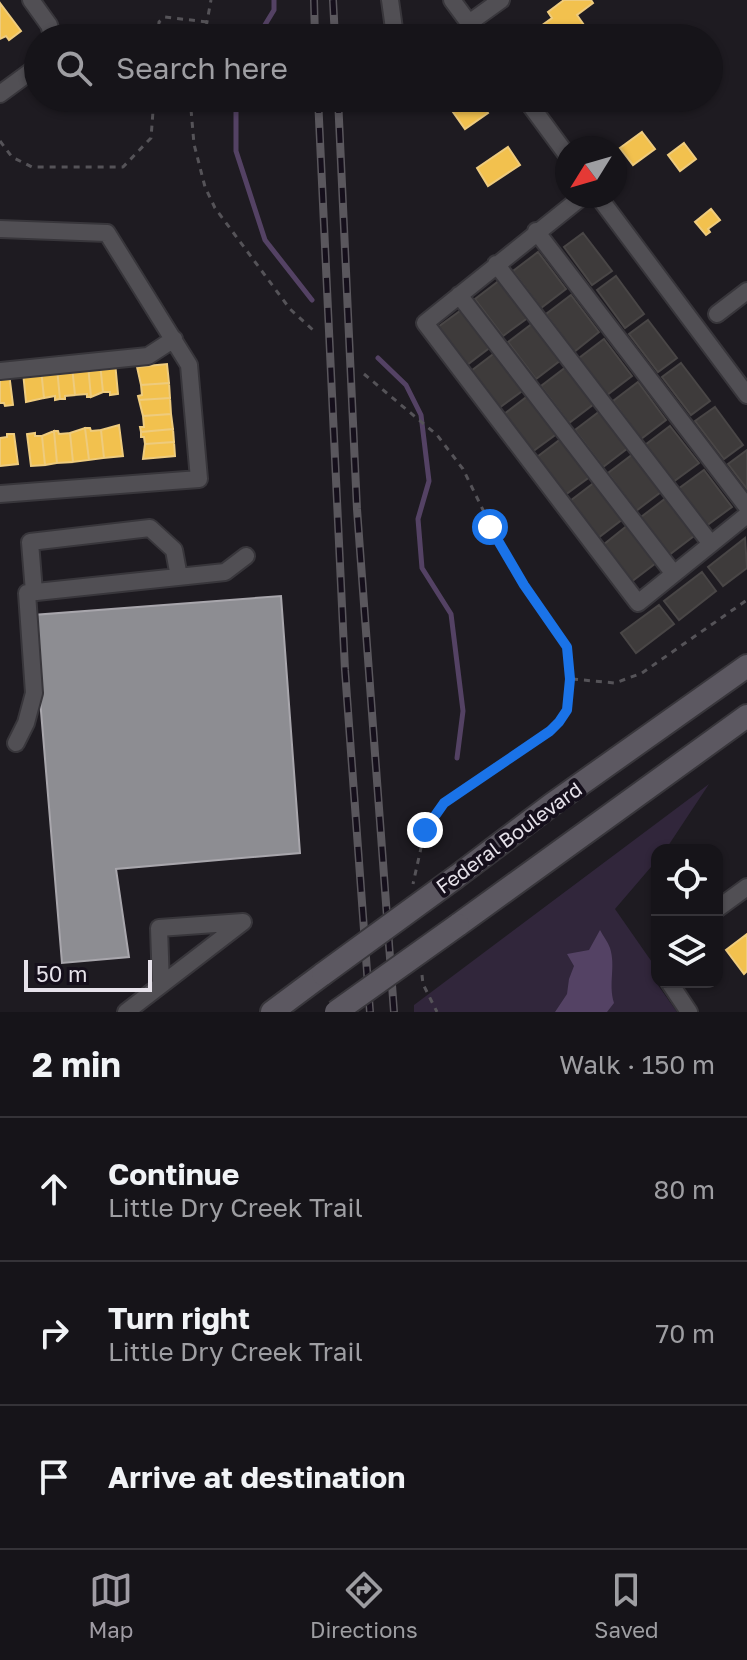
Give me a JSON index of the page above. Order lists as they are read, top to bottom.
{
  "streets": {
    "main road": ["Federal Boulevard"]
  },
  "scale_bar": "50 m",
  "north": "bottom left",
  "page": {
    "search": "Search here",
    "scale": "50 m",
    "heading": ["2 min", "Walk · 150 m"],
    "list": [
      ["Continue", "Little Dry Creek Trail", "80 m"],
      ["Turn right", "Little Dry Creek Trail", "70 m"],
      "Arrive at destination"
    ],
    "nav": ["Map", "Directions", "Saved"]
  }
}
